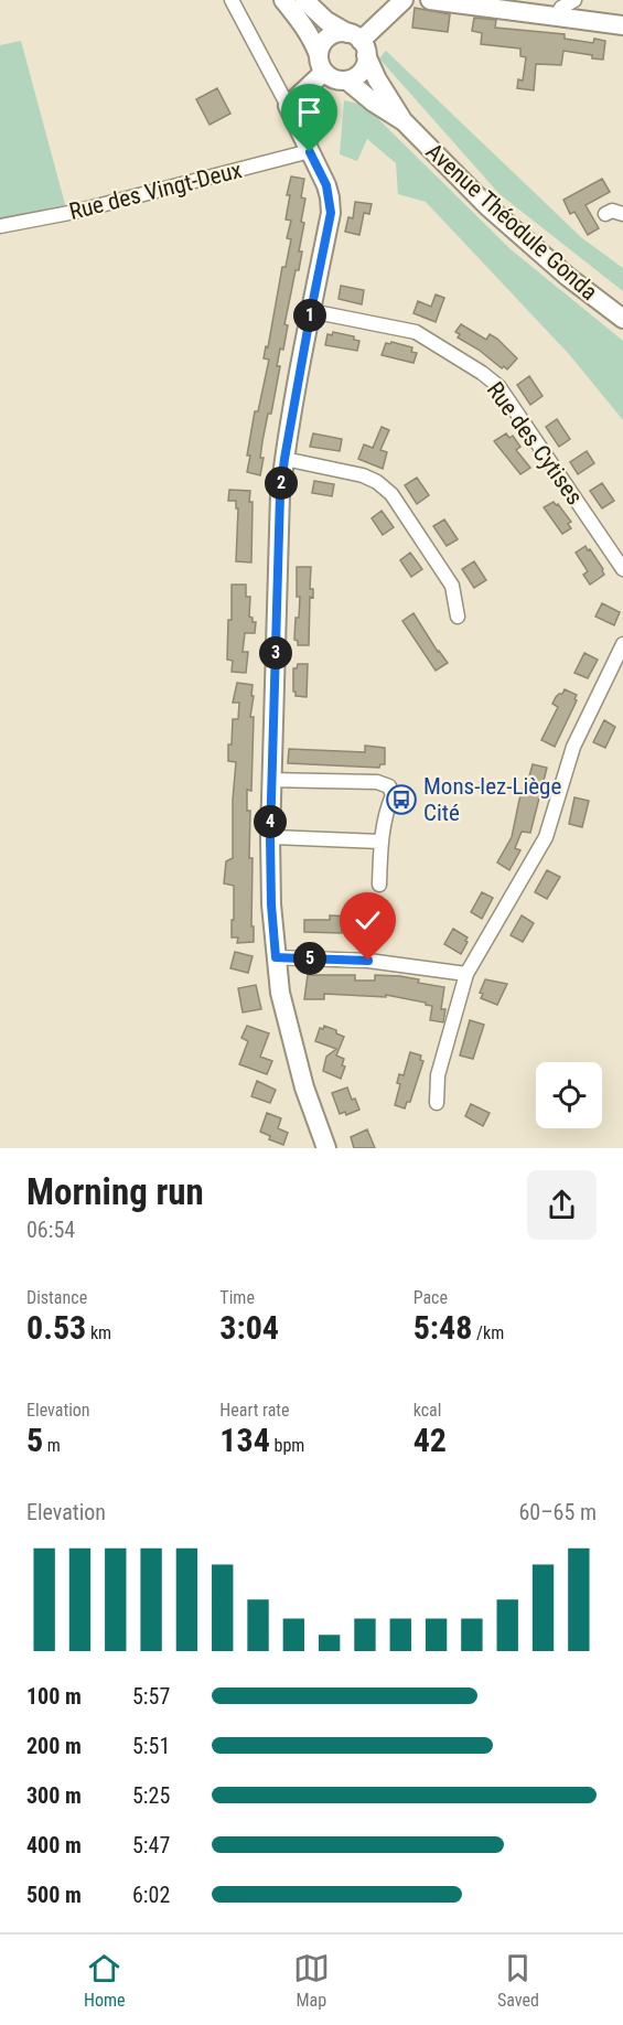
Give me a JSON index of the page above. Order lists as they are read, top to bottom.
{
  "streets": {
    "street": ["Rue des Vingt-Deux", "Avenue Théodule Gonda", "Rue des Cytises"]
  },
  "places": {
    "bus stop": ["Mons-lez-Liège Cité"]
  },
  "page": {
    "pins": [
      "1",
      "2",
      "3",
      "4",
      "5"
    ],
    "heading": ["Morning run", "06:54"],
    "stats": [
      ["Distance", "0.53 km"],
      ["Time", "3:04"],
      ["Pace", "5:48 /km"],
      ["Elevation", "5 m"],
      ["Heart rate", "134 bpm"],
      ["kcal", "42"]
    ],
    "chart": ["Elevation", "60–65 m"],
    "list": [
      {
        "name": "100 m",
        "note": "5:57"
      },
      {
        "name": "200 m",
        "note": "5:51"
      },
      {
        "name": "300 m",
        "note": "5:25"
      },
      {
        "name": "400 m",
        "note": "5:47"
      },
      {
        "name": "500 m",
        "note": "6:02"
      }
    ],
    "tabs": ["Home", "Map", "Saved"]
  }
}
